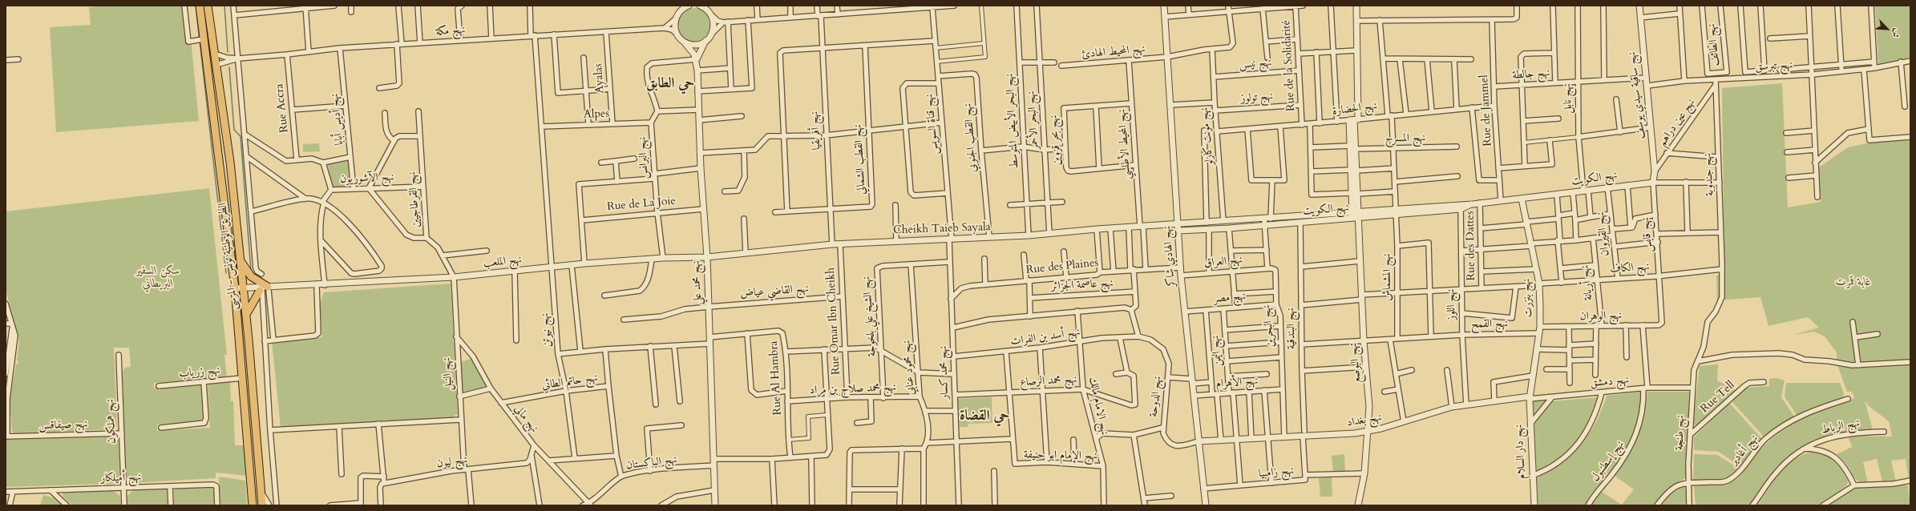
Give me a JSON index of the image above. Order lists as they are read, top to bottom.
{
  "streets": {
    "highway": ["الطريق الوطنية تونس - المرسى"],
    "street": [
      "نهج مكة",
      "نهج الطائف",
      "نهج المحيط الهادئ",
      "نهج نيس",
      "Rue de la Solidarité",
      "نهج تبرسق",
      "نهج جالطة",
      "Ayalas",
      "نهج ساقية سيدي يوسف",
      "نهج تولوز",
      "نهج نابل",
      "Rue Accra",
      "نهج الحضارة",
      "Rue de Jammel",
      "Alpes",
      "نهج أديس أبابا",
      "نهج البحر الأحمر",
      "نهج البحر الأبيض المتوسط",
      "نهج عين دراهم",
      "نهج قناة السويس",
      "نهج أفريقيا",
      "نهج مونت كارلو",
      "نهج القطب الجنوبي",
      "نهج المسرح",
      "نهج بحر قزوين",
      "نهج المحيط الأطلسي",
      "نهج البرانس",
      "نهج القطب الشمالي",
      "نهج جندوبة",
      "نهج الآشوريون",
      "نهج الكويت",
      "نهج القرطاجيين",
      "Rue de La Joie",
      "Cheikh Taieb Sayala",
      "نهج القيروان",
      "نهج قابس",
      "Rue des Dattes",
      "نهج الهادي شاكر",
      "نهج الملعب",
      "نهج العراق",
      "Rue des Plaines",
      "نهج الكاف",
      "نهج المشماش",
      "نهج محمد علي",
      "نهج أريانة",
      "نهج عاصمة الجزائر",
      "نهج القاضي عياض",
      "نهج مصر",
      "نهج بنزرت",
      "نهج اللوز",
      "نهج الشيخ علي بلخوجة",
      "نهج الوهران",
      "Rue Omar Ibn Cheikh",
      "نهج القمح",
      "نهج البحرين",
      "نهج البندقية",
      "نهج نيوتن",
      "نهج أسد بن الفرات",
      "نهج اليمن",
      "نهج البوصع",
      "نهج محمود عنابي",
      "نهج زرياب",
      "نهج محمد كسار",
      "نهج النيل",
      "Rue Al Hambra",
      "نهج محمد الرصاع",
      "نهج حاتم الطائي",
      "نهج دمشق",
      "نهج الأهرام",
      "نهج محمد صلاح بن مراد",
      "نهج الدوحة",
      "Rue Tell",
      "نهج الامام مالك",
      "نهج مالي",
      "نهج بغداد",
      "نهج هملكون",
      "نهج صيفاقس",
      "نهج الرباط",
      "نهج طنجة",
      "نهج أغادير",
      "نهج دار السلام",
      "نهج الإمام ابو حنيفة",
      "نهج إسطنبول",
      "نهج ليون",
      "نهج الباكستان",
      "نهج زامبيا",
      "نهج أميلكار"
    ]
  },
  "crossings": [
    ["نهج مكة", "Ayalas"],
    ["نهج مكة", "Rue Accra"],
    ["نهج مكة", "نهج أديس أبابا"],
    ["نهج مكة", "نهج نيوتن"],
    ["نهج المحيط الهادئ", "نهج مونت كارلو"],
    ["نهج المحيط الهادئ", "نهج المحيط الأطلسي"],
    ["نهج المحيط الهادئ", "نهج الهادي شاكر"],
    ["نهج نيس", "Rue de la Solidarité"],
    ["نهج نيس", "نهج مونت كارلو"],
    ["Rue de la Solidarité", "نهج تولوز"],
    ["Rue de la Solidarité", "نهج الحضارة"],
    ["نهج تبرسق", "نهج ساقية سيدي يوسف"],
    ["نهج تبرسق", "نهج جندوبة"],
    ["نهج جالطة", "نهج ساقية سيدي يوسف"],
    ["نهج جالطة", "نهج نابل"],
    ["نهج جالطة", "Rue de Jammel"],
    ["Ayalas", "Alpes"],
    ["نهج ساقية سيدي يوسف", "نهج عين دراهم"],
    ["نهج ساقية سيدي يوسف", "نهج الكويت"],
    ["نهج ساقية سيدي يوسف", "نهج قابس"],
    ["نهج تولوز", "نهج مونت كارلو"],
    ["نهج نابل", "نهج الكويت"],
    ["نهج الحضارة", "Rue de Jammel"],
    ["نهج الحضارة", "نهج مونت كارلو"],
    ["نهج الحضارة", "نهج المشماش"],
    ["نهج الحضارة", "نهج البوصع"],
    ["Rue de Jammel", "نهج الكويت"],
    ["Alpes", "نهج البرانس"],
    ["Alpes", "نهج نيوتن"],
    ["نهج أديس أبابا", "نهج الآشوريون"],
    ["نهج البحر الأحمر", "Cheikh Taieb Sayala"],
    ["نهج البحر الأبيض المتوسط", "Cheikh Taieb Sayala"],
    ["نهج عين دراهم", "نهج جندوبة"],
    ["نهج قناة السويس", "نهج القطب الجنوبي"],
    ["نهج قناة السويس", "Cheikh Taieb Sayala"],
    ["نهج قناة السويس", "نهج محمد كسار"],
    ["نهج أفريقيا", "نهج القطب الشمالي"],
    ["نهج أفريقيا", "Cheikh Taieb Sayala"],
    ["نهج مونت كارلو", "نهج الكويت"],
    ["نهج القطب الجنوبي", "Cheikh Taieb Sayala"],
    ["نهج المسرح", "نهج المشماش"],
    ["نهج المسرح", "نهج البوصع"],
    ["نهج بحر قزوين", "نهج المحيط الأطلسي"],
    ["نهج المحيط الأطلسي", "Cheikh Taieb Sayala"],
    ["نهج المحيط الأطلسي", "Rue des Plaines"],
    ["نهج البرانس", "Rue de La Joie"],
    ["نهج البرانس", "نهج الملعب"],
    ["نهج جندوبة", "نهج الكويت"],
    ["نهج جندوبة", "نهج الكاف"],
    ["نهج جندوبة", "نهج طنجة"],
    ["نهج الآشوريون", "نهج القرطاجيين"],
    ["نهج الكويت", "Cheikh Taieb Sayala"],
    ["نهج الكويت", "نهج القيروان"],
    ["نهج الكويت", "نهج قابس"],
    ["نهج الكويت", "Rue des Dattes"],
    ["نهج الكويت", "نهج الهادي شاكر"],
    ["نهج الكويت", "نهج المشماش"],
    ["نهج الكويت", "نهج بنزرت"],
    ["نهج الكويت", "نهج اللوز"],
    ["نهج الكويت", "نهج البندقية"],
    ["نهج الكويت", "نهج البوصع"],
    ["نهج القرطاجيين", "نهج الملعب"],
    ["نهج القرطاجيين", "نهج النيل"],
    ["Rue de La Joie", "نهج محمد علي"],
    ["Cheikh Taieb Sayala", "نهج الهادي شاكر"],
    ["Cheikh Taieb Sayala", "نهج الملعب"],
    ["Cheikh Taieb Sayala", "نهج محمد علي"],
    ["Cheikh Taieb Sayala", "Rue Omar Ibn Cheikh"],
    ["Cheikh Taieb Sayala", "نهج محمد كسار"],
    ["نهج القيروان", "نهج الكاف"],
    ["نهج قابس", "نهج الكاف"],
    ["نهج قابس", "نهج الوهران"],
    ["Rue des Dattes", "نهج الكاف"],
    ["الطريق الوطنية تونس - المرسى", "نهج الملعب"],
    ["الطريق الوطنية تونس - المرسى", "نهج زرياب"],
    ["نهج الهادي شاكر", "نهج العراق"],
    ["نهج الهادي شاكر", "Rue des Plaines"],
    ["نهج الهادي شاكر", "نهج مصر"],
    ["نهج الهادي شاكر", "نهج الأهرام"],
    ["نهج الهادي شاكر", "نهج الدوحة"],
    ["نهج الهادي شاكر", "نهج بغداد"],
    ["نهج الهادي شاكر", "نهج زامبيا"],
    ["نهج الملعب", "نهج محمد علي"],
    ["نهج الملعب", "نهج نيوتن"],
    ["نهج الملعب", "نهج النيل"],
    ["نهج العراق", "نهج البحرين"],
    ["Rue des Plaines", "نهج محمد كسار"],
    ["نهج الكاف", "نهج المشماش"],
    ["نهج الكاف", "نهج أريانة"],
    ["نهج الكاف", "نهج بنزرت"],
    ["نهج الكاف", "نهج اللوز"],
    ["نهج الكاف", "نهج البندقية"],
    ["نهج الكاف", "نهج البوصع"],
    ["نهج المشماش", "نهج القمح"],
    ["نهج محمد علي", "نهج القاضي عياض"],
    ["نهج محمد علي", "Rue Al Hambra"],
    ["نهج محمد علي", "نهج الباكستان"],
    ["نهج أريانة", "نهج الوهران"],
    ["نهج القاضي عياض", "Rue Omar Ibn Cheikh"],
    ["نهج مصر", "نهج البحرين"],
    ["نهج مصر", "نهج اليمن"],
    ["نهج بنزرت", "نهج الوهران"],
    ["نهج بنزرت", "نهج القمح"],
    ["نهج بنزرت", "نهج دمشق"],
    ["نهج بنزرت", "نهج بغداد"],
    ["نهج بنزرت", "نهج دار السلام"],
    ["نهج اللوز", "نهج القمح"],
    ["نهج اللوز", "نهج بغداد"],
    ["نهج الشيخ علي بلخوجة", "نهج محمود عنابي"],
    ["نهج الشيخ علي بلخوجة", "نهج محمد كسار"],
    ["نهج الشيخ علي بلخوجة", "نهج محمد صلاح بن مراد"],
    ["نهج الوهران", "نهج إسطنبول"],
    ["Rue Omar Ibn Cheikh", "نهج محمد صلاح بن مراد"],
    ["نهج القمح", "نهج البندقية"],
    ["نهج القمح", "نهج البوصع"],
    ["نهج البحرين", "نهج الأهرام"],
    ["نهج البحرين", "نهج بغداد"],
    ["نهج نيوتن", "نهج حاتم الطائي"],
    ["نهج أسد بن الفرات", "نهج محمد كسار"],
    ["نهج أسد بن الفرات", "نهج الدوحة"],
    ["نهج أسد بن الفرات", "نهج الامام مالك"],
    ["نهج أسد بن الفرات", "نهج الإمام ابو حنيفة"],
    ["نهج اليمن", "نهج الأهرام"],
    ["نهج اليمن", "نهج بغداد"],
    ["نهج اليمن", "نهج زامبيا"],
    ["نهج البوصع", "نهج بغداد"],
    ["نهج البوصع", "نهج زامبيا"],
    ["نهج محمود عنابي", "نهج محمد صلاح بن مراد"],
    ["نهج محمد كسار", "نهج محمد الرصاع"],
    ["نهج النيل", "نهج مالي"],
    ["نهج النيل", "نهج ليون"],
    ["Rue Al Hambra", "نهج محمد صلاح بن مراد"],
    ["نهج محمد الرصاع", "نهج الامام مالك"],
    ["نهج محمد الرصاع", "نهج الإمام ابو حنيفة"],
    ["نهج حاتم الطائي", "نهج مالي"],
    ["نهج حاتم الطائي", "نهج الباكستان"],
    ["نهج دمشق", "نهج بغداد"],
    ["نهج دمشق", "نهج طنجة"],
    ["نهج دمشق", "نهج دار السلام"],
    ["نهج دمشق", "نهج إسطنبول"],
    ["نهج الدوحة", "نهج بغداد"],
    ["Rue Tell", "نهج طنجة"],
    ["نهج الامام مالك", "نهج الإمام ابو حنيفة"],
    ["نهج مالي", "نهج الباكستان"],
    ["نهج بغداد", "نهج دار السلام"],
    ["نهج هملكون", "نهج صيفاقس"],
    ["نهج هملكون", "نهج أميلكار"],
    ["نهج طنجة", "نهج أغادير"]
  ],
  "districts": ["حي الطابق", "حي القضاة"],
  "parks": ["سكن السفير البريطاني", "غابة قمرت"],
  "north": "bottom right"
}
